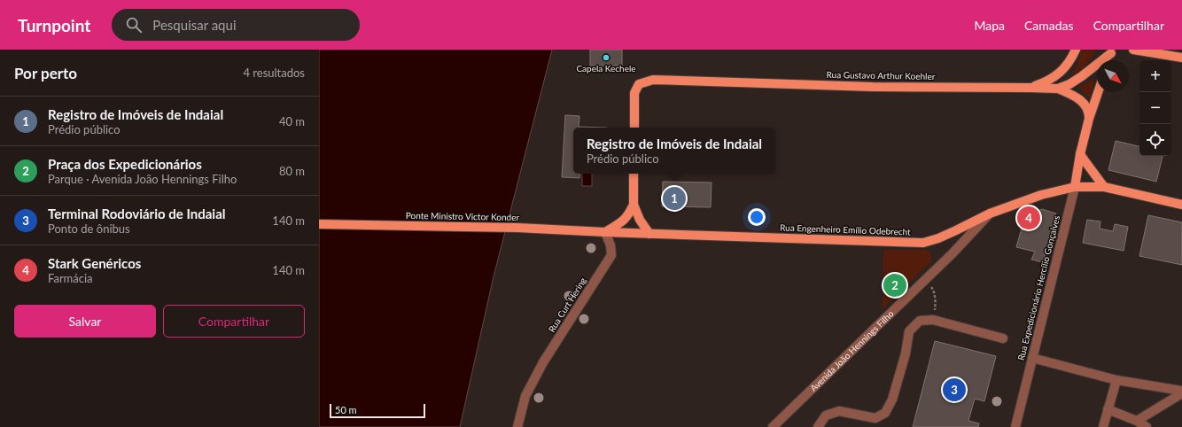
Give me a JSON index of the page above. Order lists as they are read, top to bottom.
{
  "streets": {
    "main road": [
      "Rua Gustavo Arthur Koehler",
      "Ponte Ministro Victor Konder",
      "Rua Engenheiro Emílio Odebrecht",
      "Rua Expedicionário Hercílio Gonçalves"
    ],
    "street": ["Rua Curt Hering", "Avenida João Hennings Filho"]
  },
  "crossings": [
    ["Ponte Ministro Victor Konder", "Rua Engenheiro Emílio Odebrecht"],
    ["Ponte Ministro Victor Konder", "Rua Curt Hering"],
    ["Rua Engenheiro Emílio Odebrecht", "Rua Expedicionário Hercílio Gonçalves"],
    ["Rua Engenheiro Emílio Odebrecht", "Rua Curt Hering"],
    ["Rua Engenheiro Emílio Odebrecht", "Avenida João Hennings Filho"]
  ],
  "places": ["Capela Kechele"],
  "scale_bar": "50 m",
  "north": "bottom right",
  "page": {
    "header": "Turnpoint",
    "search": "Pesquisar aqui",
    "nav": ["Mapa", "Camadas", "Compartilhar"],
    "heading": ["Por perto", "4 resultados"],
    "map_buttons": ["+", "−"],
    "list": [
      {
        "mark": "1",
        "name": "Registro de Imóveis de Indaial",
        "note": "Prédio público",
        "value": "40 m"
      },
      {
        "mark": "2",
        "name": "Praça dos Expedicionários",
        "note": "Parque · Avenida João Hennings Filho",
        "value": "80 m"
      },
      {
        "mark": "3",
        "name": "Terminal Rodoviário de Indaial",
        "note": "Ponto de ônibus",
        "value": "140 m"
      },
      {
        "mark": "4",
        "name": "Stark Genéricos",
        "note": "Farmácia",
        "value": "140 m"
      }
    ],
    "popup": ["Registro de Imóveis de Indaial", "Prédio público"],
    "pins": [
      "1",
      "4",
      "2",
      "3"
    ],
    "buttons": ["Salvar", "Compartilhar"],
    "scale": "50 m"
  }
}
